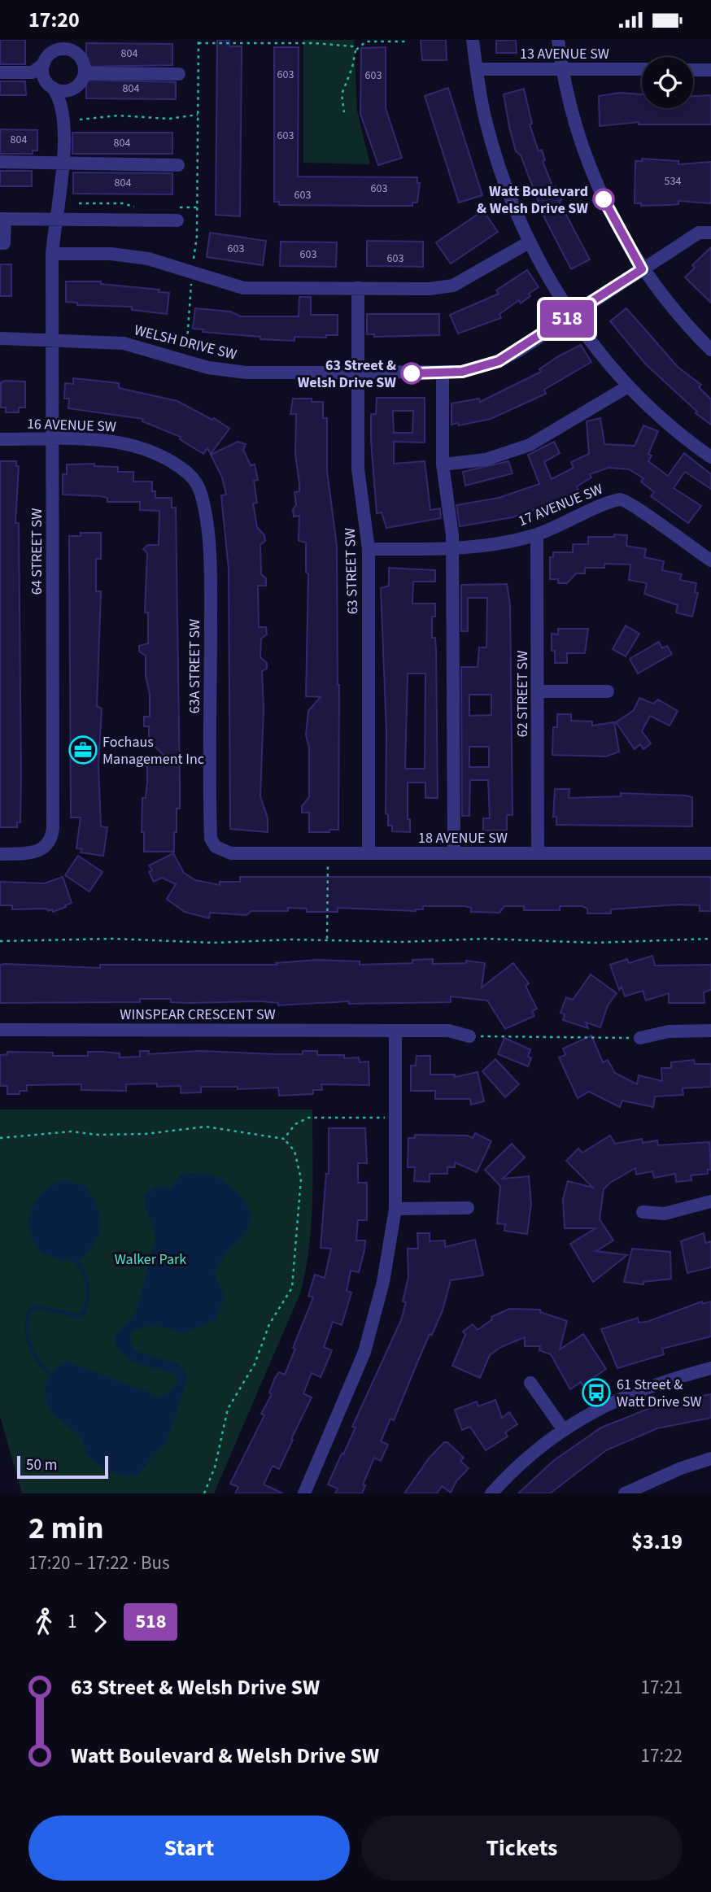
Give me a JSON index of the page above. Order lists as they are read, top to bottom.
{
  "streets": {
    "street": [
      "13 AVENUE SW",
      "WELSH DRIVE SW",
      "16 AVENUE SW",
      "17 AVENUE SW",
      "64 STREET SW",
      "63 STREET SW",
      "63A STREET SW",
      "62 STREET SW",
      "18 AVENUE SW",
      "WINSPEAR CRESCENT SW"
    ]
  },
  "crossings": [
    ["WELSH DRIVE SW", "64 STREET SW"],
    ["WELSH DRIVE SW", "63 STREET SW"],
    ["16 AVENUE SW", "64 STREET SW"],
    ["16 AVENUE SW", "63A STREET SW"],
    ["17 AVENUE SW", "63 STREET SW"],
    ["17 AVENUE SW", "62 STREET SW"],
    ["63 STREET SW", "18 AVENUE SW"],
    ["63A STREET SW", "18 AVENUE SW"],
    ["62 STREET SW", "18 AVENUE SW"]
  ],
  "parks": ["Walker Park"],
  "places": {
    "other": ["Watt Boulevard & Welsh Drive SW", "63 Street & Welsh Drive SW"],
    "office": ["Fochaus Management Inc"],
    "bus stop": ["61 Street & Watt Drive SW"]
  },
  "lines": ["bus line 518"],
  "house_numbers": [
    "804",
    "603",
    "603",
    "804",
    "603",
    "804",
    "804",
    "534",
    "804",
    "603",
    "603",
    "603",
    "603",
    "603"
  ],
  "scale_bar": "50 m",
  "page": {
    "status": "17:20",
    "on_map": "518",
    "scale": "50 m",
    "heading": ["2 min", "17:20 – 17:22 · Bus", "$3.19"],
    "legs": ["1", "518"],
    "list": [
      {
        "name": "63 Street & Welsh Drive SW",
        "value": "17:21"
      },
      {
        "name": "Watt Boulevard & Welsh Drive SW",
        "value": "17:22"
      }
    ],
    "buttons": ["Start", "Tickets"]
  }
}
